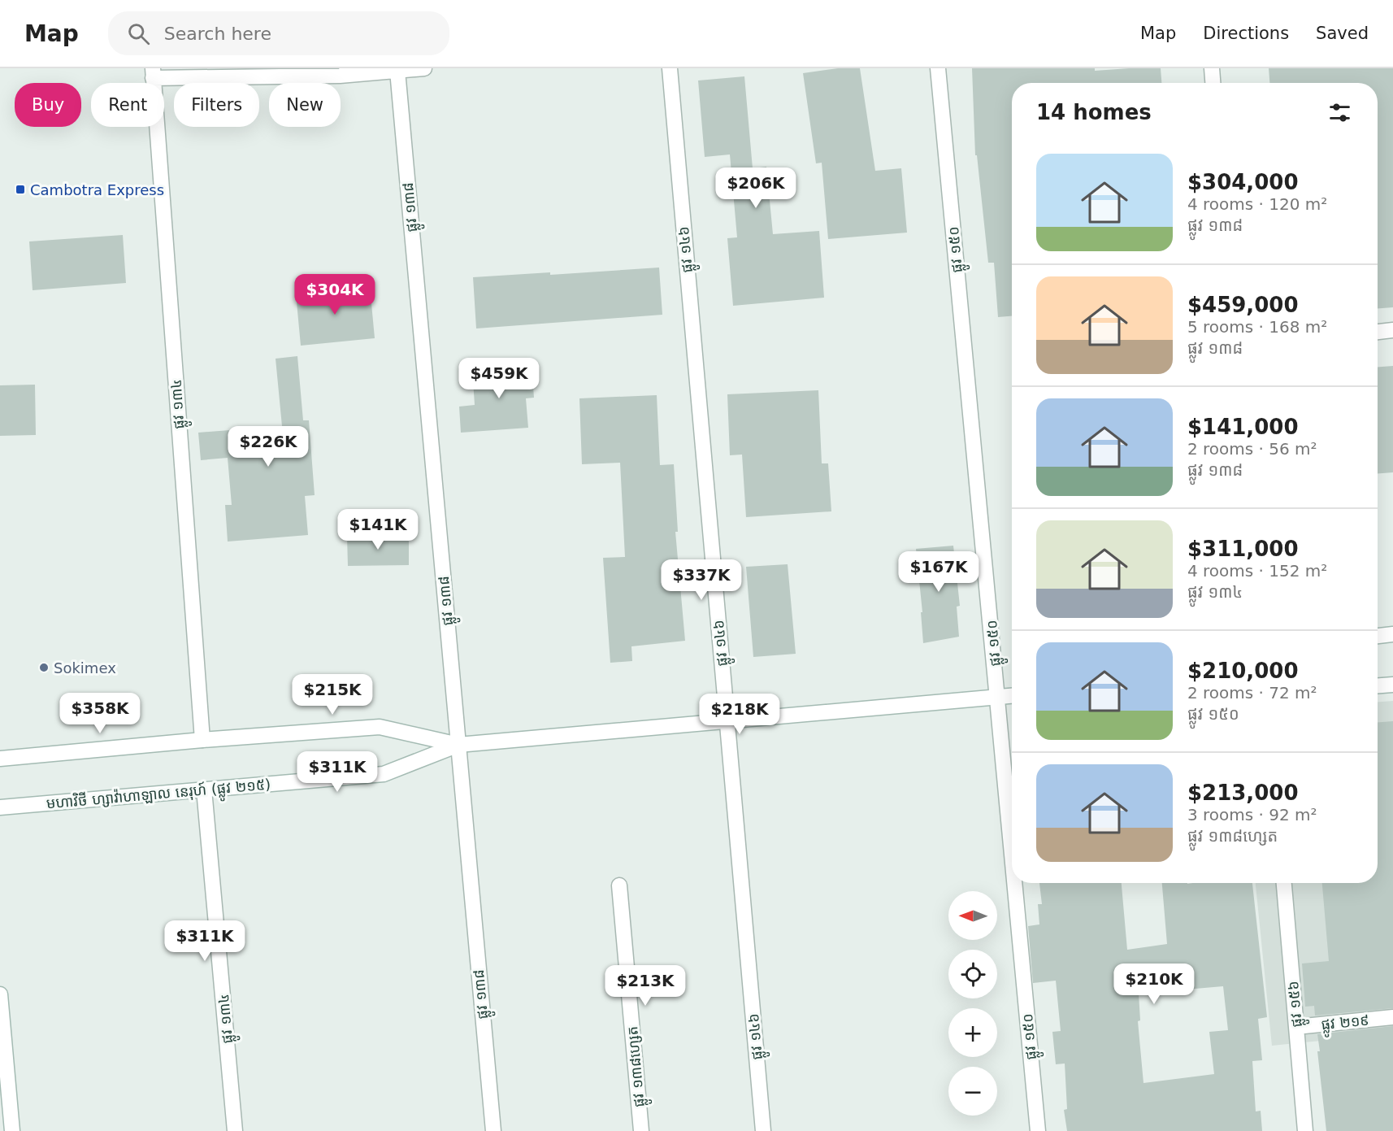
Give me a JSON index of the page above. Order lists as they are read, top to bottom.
{
  "streets": {
    "street": [
      "ផ្លូវ ១៣៨",
      "ផ្លូវ ១៤៦",
      "ផ្លូវ ១៥០",
      "ផ្លូវ ១៣៤",
      "មហាវិថី ហ្សាវ៉ាហាឡាល នេរុហ៍ (ផ្លូវ ២១៥)",
      "ផ្លូវ ១៥៦",
      "ផ្លូវ ២១៩",
      "ផ្លូវ ១៣៨ហ្សេត"
    ]
  },
  "crossings": [
    ["ផ្លូវ ១៣៨", "មហាវិថី ហ្សាវ៉ាហាឡាល នេរុហ៍ (ផ្លូវ ២១៥)"],
    ["ផ្លូវ ១៤៦", "មហាវិថី ហ្សាវ៉ាហាឡាល នេរុហ៍ (ផ្លូវ ២១៥)"],
    ["ផ្លូវ ១៥០", "មហាវិថី ហ្សាវ៉ាហាឡាល នេរុហ៍ (ផ្លូវ ២១៥)"],
    ["ផ្លូវ ១៣៤", "មហាវិថី ហ្សាវ៉ាហាឡាល នេរុហ៍ (ផ្លូវ ២១៥)"],
    ["ផ្លូវ ១៥៦", "ផ្លូវ ២១៩"]
  ],
  "places": {
    "transit": ["Cambotra Express"],
    "other": ["Sokimex"]
  },
  "north": "left",
  "page": {
    "header": "Map",
    "search": "Search here",
    "nav": ["Map", "Directions", "Saved"],
    "chip": [
      "Buy",
      "Rent",
      "Filters",
      "New"
    ],
    "heading": "14 homes",
    "list": [
      {
        "name": "$304,000",
        "note": "4 rooms · 120 m² · ផ្លូវ ១៣៨"
      },
      {
        "name": "$459,000",
        "note": "5 rooms · 168 m² · ផ្លូវ ១៣៨"
      },
      {
        "name": "$141,000",
        "note": "2 rooms · 56 m² · ផ្លូវ ១៣៨"
      },
      {
        "name": "$311,000",
        "note": "4 rooms · 152 m² · ផ្លូវ ១៣៤"
      },
      {
        "name": "$210,000",
        "note": "2 rooms · 72 m² · ផ្លូវ ១៥០"
      },
      {
        "name": "$213,000",
        "note": "3 rooms · 92 m² · ផ្លូវ ១៣៨ហ្សេត"
      }
    ],
    "price": [
      "$206K",
      "$304K",
      "$459K",
      "$226K",
      "$141K",
      "$167K",
      "$337K",
      "$215K",
      "$358K",
      "$218K",
      "$311K",
      "$311K",
      "$210K",
      "$213K"
    ],
    "map_buttons": ["+", "−"]
  }
}
